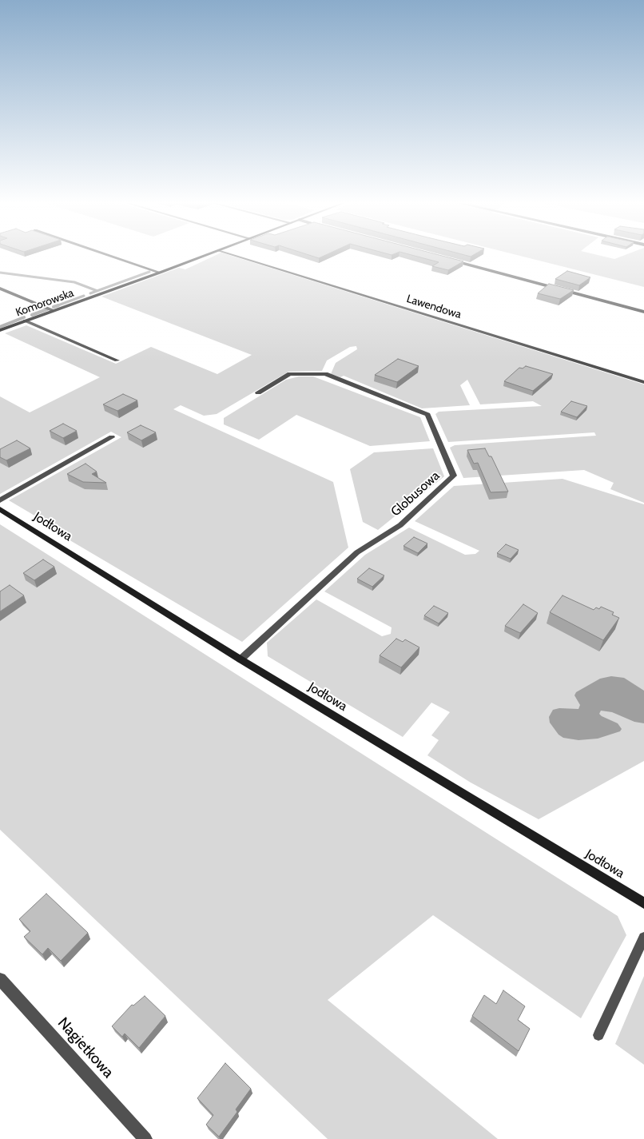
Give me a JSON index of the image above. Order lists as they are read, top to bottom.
{
  "streets": {
    "street": [
      "Komorowska",
      "Lawendowa",
      "Globusowa",
      "Jodłowa",
      "Nagietkowa"
    ]
  },
  "crossings": [
    ["Globusowa", "Jodłowa"]
  ]
}
